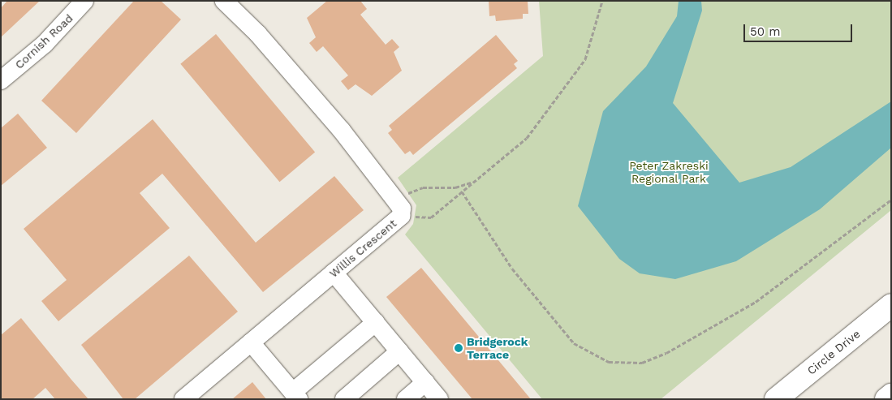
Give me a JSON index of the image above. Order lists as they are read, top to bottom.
{
  "streets": {
    "highway": ["Circle Drive"],
    "street": ["Cornish Road", "Willis Crescent"]
  },
  "parks": ["Peter Zakreski Regional Park"],
  "places": ["Bridgerock Terrace"],
  "scale_bar": "50 m"
}
